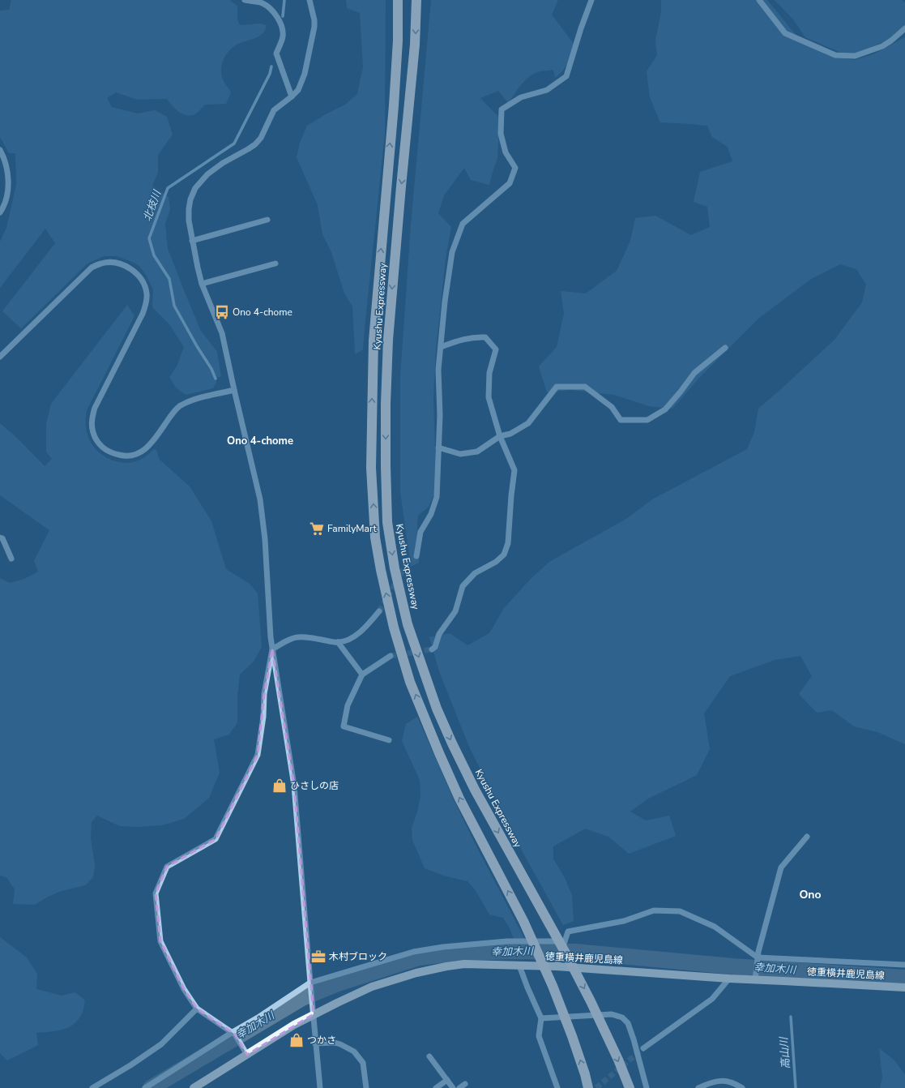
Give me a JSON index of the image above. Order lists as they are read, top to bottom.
{
  "streets": {
    "highway": ["Kyushu Expressway"],
    "main road": ["徳重横井鹿児島線"]
  },
  "districts": ["Ono 4-chome", "Ono"],
  "water": ["北枝川", "幸加木川", "高山川"],
  "places": {
    "bus stop": ["Ono 4-chome"],
    "supermarket": ["FamilyMart"],
    "shop": ["ひさしの店", "つかさ"],
    "office": ["木村ブロック"]
  }
}
